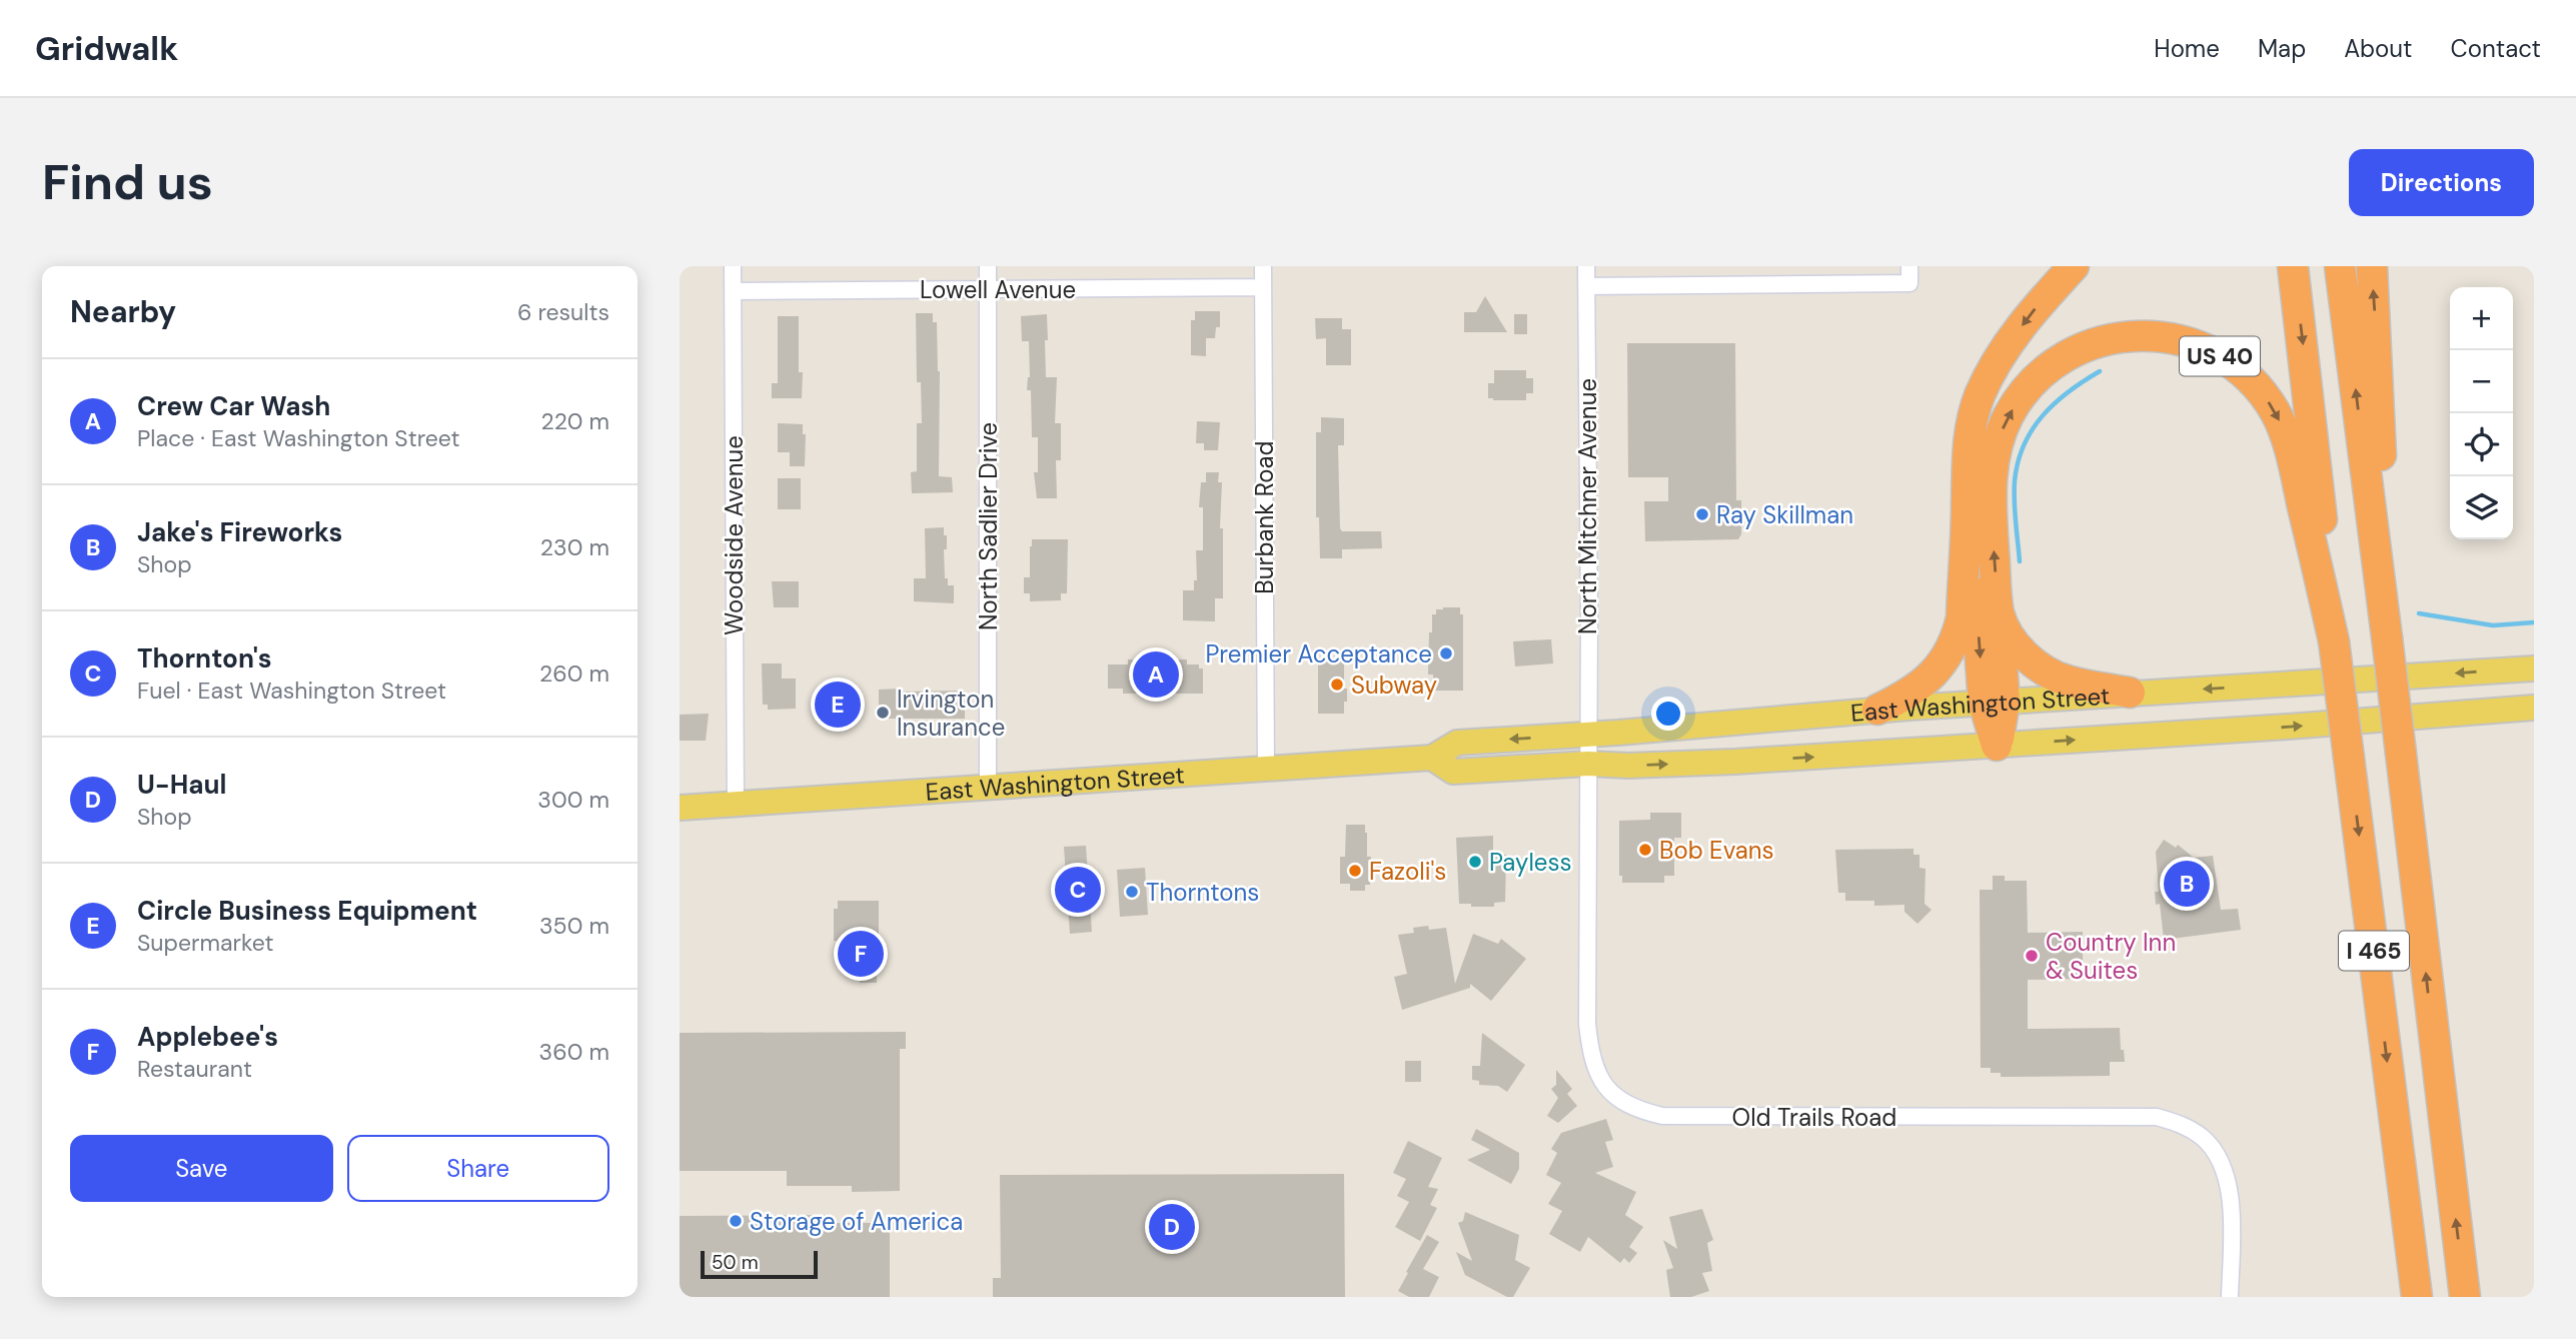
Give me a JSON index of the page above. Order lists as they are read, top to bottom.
{
  "streets": {
    "highway": ["US 40", "I 465"],
    "main road": ["East Washington Street"],
    "street": [
      "Lowell Avenue",
      "North Mitchner Avenue",
      "Burbank Road",
      "North Sadlier Drive",
      "Woodside Avenue",
      "Old Trails Road"
    ]
  },
  "crossings": [
    ["Lowell Avenue", "Burbank Road"],
    ["Lowell Avenue", "North Sadlier Drive"],
    ["Lowell Avenue", "Woodside Avenue"],
    ["US 40", "East Washington Street"],
    ["US 40", "I 465"],
    ["North Mitchner Avenue", "East Washington Street"],
    ["North Mitchner Avenue", "Old Trails Road"],
    ["Burbank Road", "East Washington Street"],
    ["North Sadlier Drive", "East Washington Street"],
    ["Woodside Avenue", "East Washington Street"],
    ["East Washington Street", "Old Trails Road"]
  ],
  "places": [
    "Ray Skillman",
    "Premier Acceptance",
    "Subway",
    "Irvington Insurance",
    "Bob Evans",
    "Payless",
    "Fazoli's",
    "Thorntons",
    "Country Inn & Suites",
    "Storage of America"
  ],
  "scale_bar": "50 m",
  "page": {
    "header": "Gridwalk",
    "nav": [
      "Home",
      "Map",
      "About",
      "Contact"
    ],
    "buttons": [
      "Directions",
      ["Save", "Share"]
    ],
    "title": "Find us",
    "heading": ["Nearby", "6 results"],
    "map_buttons": ["+", "−"],
    "list": [
      {
        "mark": "A",
        "name": "Crew Car Wash",
        "note": "Place · East Washington Street",
        "value": "220 m"
      },
      {
        "mark": "B",
        "name": "Jake's Fireworks",
        "note": "Shop",
        "value": "230 m"
      },
      {
        "mark": "C",
        "name": "Thornton's",
        "note": "Fuel · East Washington Street",
        "value": "260 m"
      },
      {
        "mark": "D",
        "name": "U-Haul",
        "note": "Shop",
        "value": "300 m"
      },
      {
        "mark": "E",
        "name": "Circle Business Equipment",
        "note": "Supermarket",
        "value": "350 m"
      },
      {
        "mark": "F",
        "name": "Applebee's",
        "note": "Restaurant",
        "value": "360 m"
      }
    ],
    "pins": [
      "A",
      "E",
      "B",
      "C",
      "F",
      "D"
    ],
    "scale": "50 m"
  }
}
